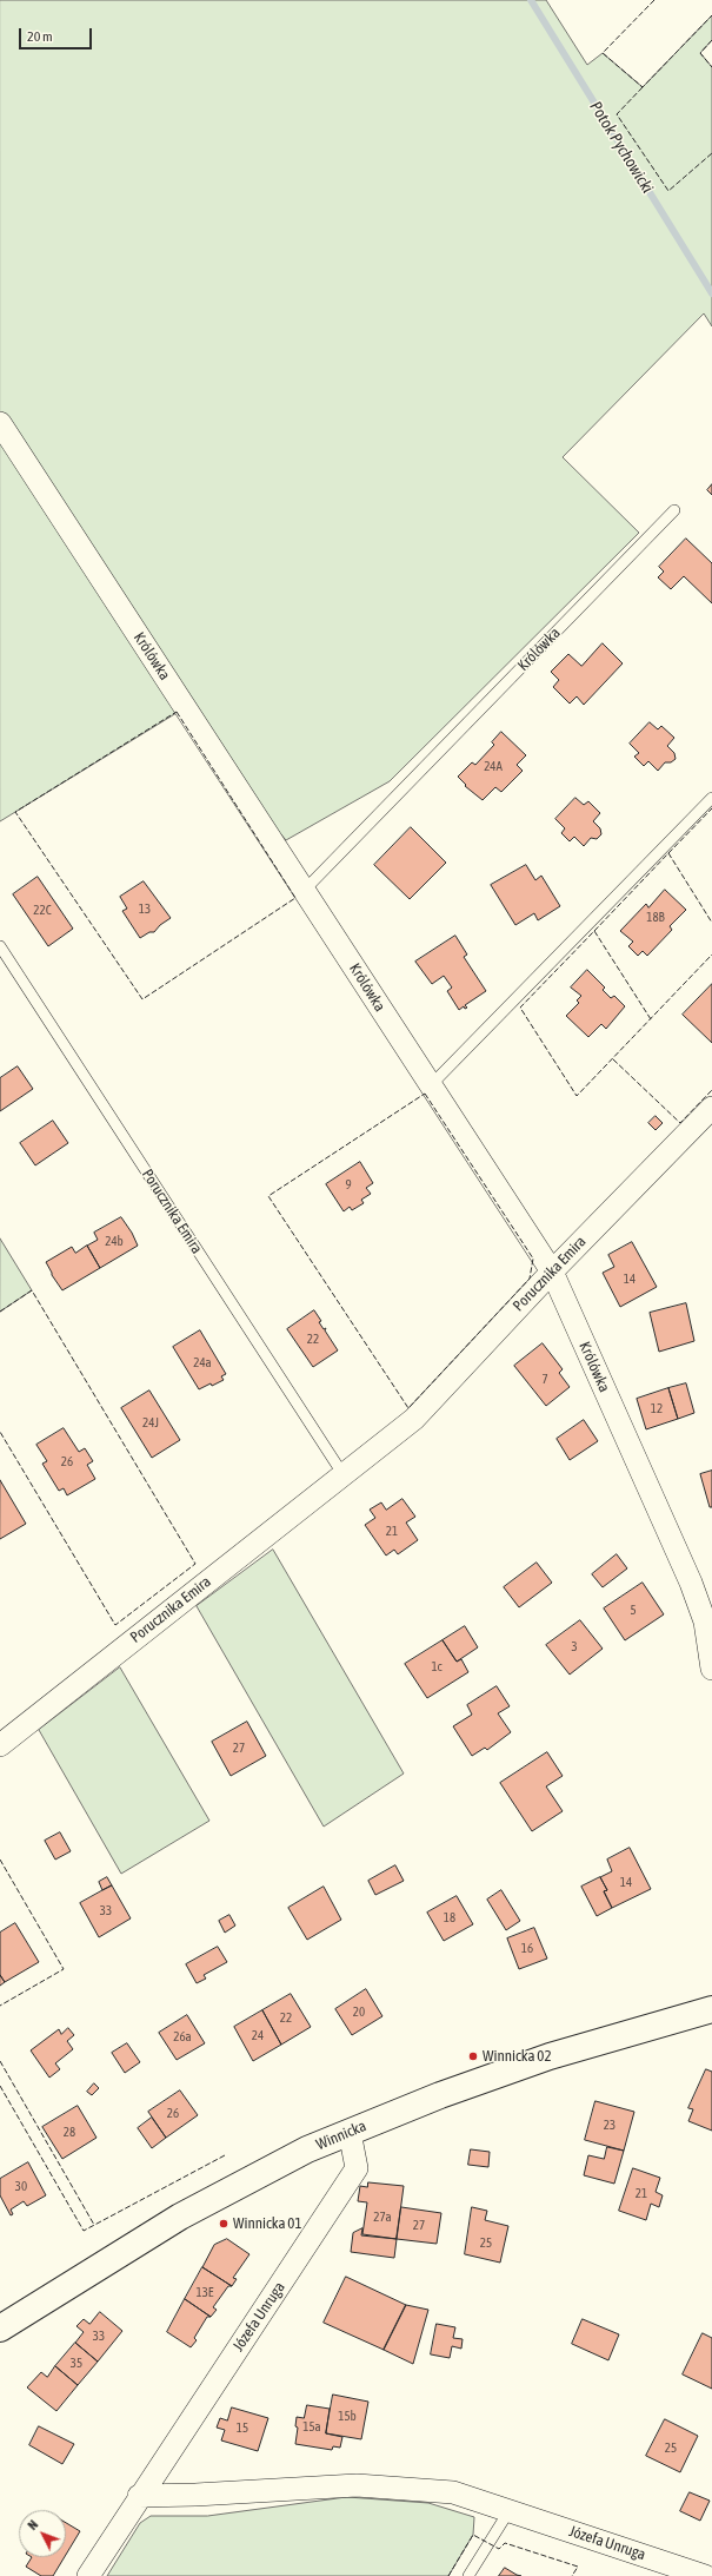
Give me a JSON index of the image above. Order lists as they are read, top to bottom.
{
  "streets": {
    "street": [
      "Królówka",
      "Porucznika Emira",
      "Winnicka",
      "Józefa Unruga"
    ]
  },
  "crossings": [
    ["Królówka", "Porucznika Emira"],
    ["Winnicka", "Józefa Unruga"]
  ],
  "water": ["Potok Pychowicki"],
  "places": ["Winnicka 02", "Winnicka 01"],
  "house_numbers": [
    "24A",
    "13",
    "22C",
    "18B",
    "9",
    "24b",
    "14",
    "22",
    "24a",
    "7",
    "12",
    "24J",
    "26",
    "21",
    "5",
    "3",
    "1c",
    "27",
    "14",
    "33",
    "18",
    "16",
    "20",
    "22",
    "24",
    "26a",
    "26",
    "23",
    "28",
    "30",
    "21",
    "27a",
    "27",
    "25",
    "13E",
    "33",
    "35",
    "15b",
    "15a",
    "15",
    "25"
  ],
  "scale_bar": "20 m",
  "north": "top left"
}
